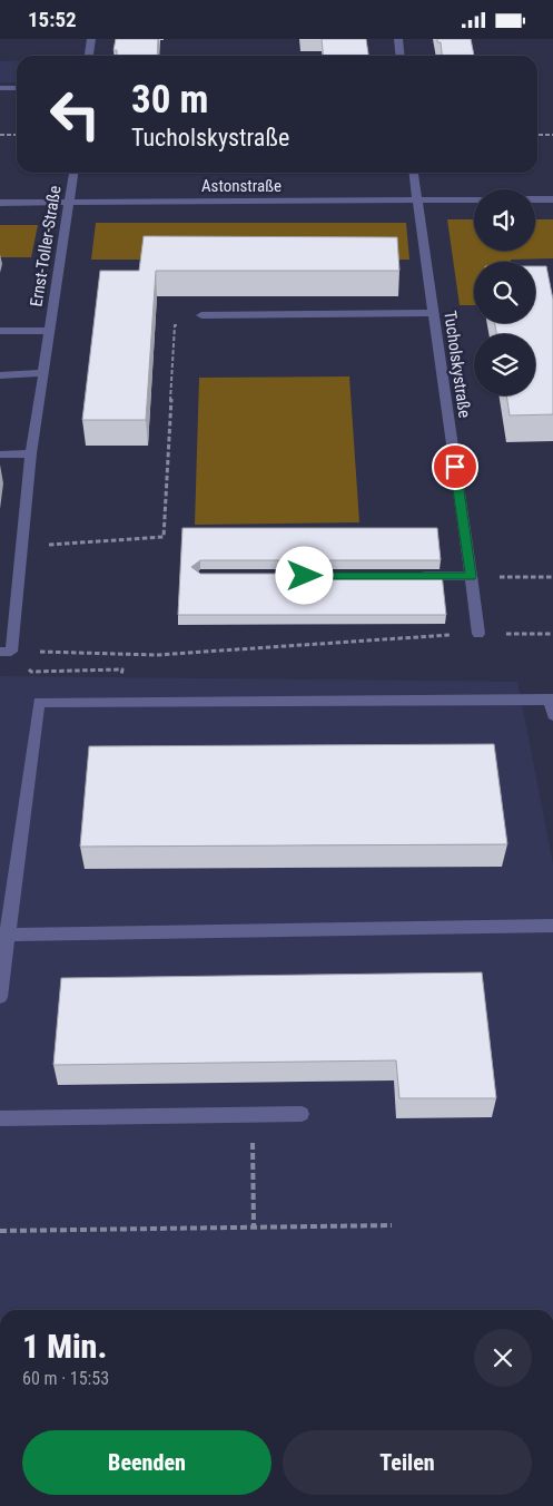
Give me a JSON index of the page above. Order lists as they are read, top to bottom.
{
  "streets": {
    "street": ["Astonstraße", "Ernst-Toller-Straße", "Tucholskystraße"]
  },
  "crossings": [
    ["Astonstraße", "Ernst-Toller-Straße"],
    ["Astonstraße", "Tucholskystraße"]
  ],
  "page": {
    "status": "15:52",
    "turn": ["30 m", "Tucholskystraße"],
    "heading": ["1 Min.", "60 m · 15:53"],
    "buttons": ["Beenden", "Teilen"]
  }
}
